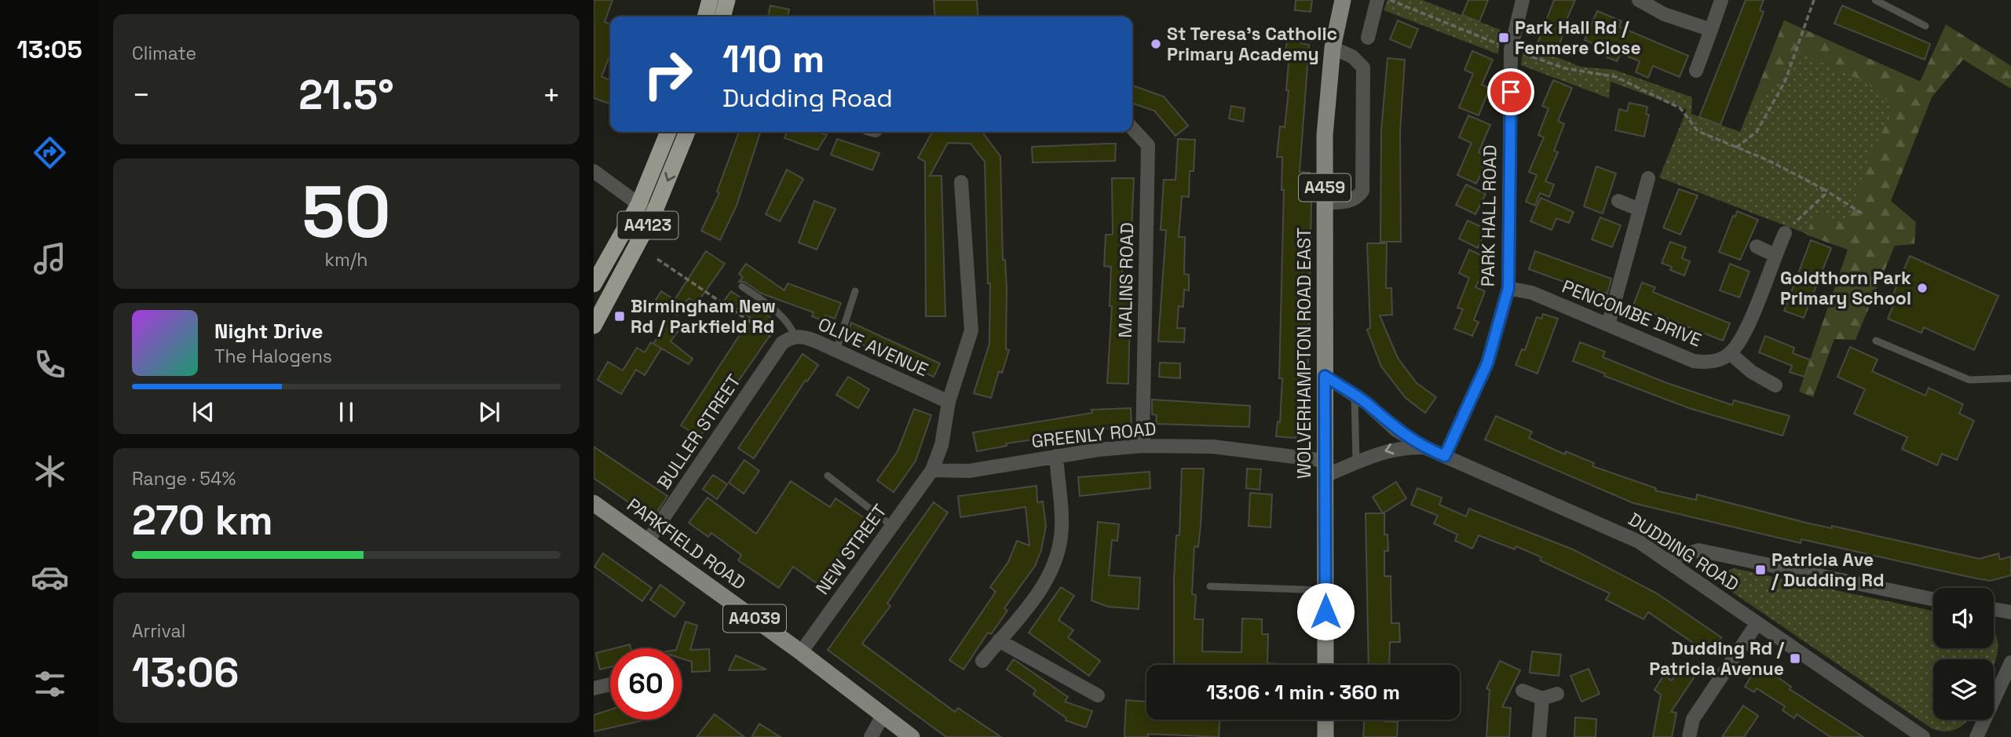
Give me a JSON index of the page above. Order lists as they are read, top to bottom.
{
  "streets": {
    "highway": ["A4123"],
    "main road": [
      "A459",
      "WOLVERHAMPTON ROAD EAST",
      "PARKFIELD ROAD",
      "A4039"
    ],
    "street": [
      "PARK HALL ROAD",
      "MALINS ROAD",
      "PENCOMBE DRIVE",
      "OLIVE AVENUE",
      "BULLER STREET",
      "GREENLY ROAD",
      "NEW STREET",
      "DUDDING ROAD"
    ]
  },
  "crossings": [
    ["PARK HALL ROAD", "PENCOMBE DRIVE"],
    ["PARK HALL ROAD", "DUDDING ROAD"],
    ["MALINS ROAD", "GREENLY ROAD"],
    ["OLIVE AVENUE", "BULLER STREET"],
    ["OLIVE AVENUE", "NEW STREET"],
    ["WOLVERHAMPTON ROAD EAST", "GREENLY ROAD"],
    ["WOLVERHAMPTON ROAD EAST", "DUDDING ROAD"],
    ["BULLER STREET", "PARKFIELD ROAD"],
    ["GREENLY ROAD", "NEW STREET"],
    ["PARKFIELD ROAD", "NEW STREET"]
  ],
  "places": {
    "transit": [
      "Park Hall Rd / Fenmere Close",
      "Birmingham New Rd / Parkfield Rd",
      "Patricia Ave / Dudding Rd",
      "Dudding Rd / Patricia Avenue"
    ],
    "other": ["St Teresa's Catholic Primary Academy", "Goldthorn Park Primary School"]
  },
  "page": {
    "tabs": "13:05",
    "tile": [
      "Climate",
      ["50", "km/h"],
      ["Range · 54%", "270 km"],
      ["Arrival", "13:06"]
    ],
    "turn": ["110 m", "Dudding Road"],
    "heat": ["−", "21.5°", "+"],
    "song": ["Night Drive", "The Halogens"],
    "limit": "60",
    "trip": "13:06 · 1 min · 360 m"
  }
}
